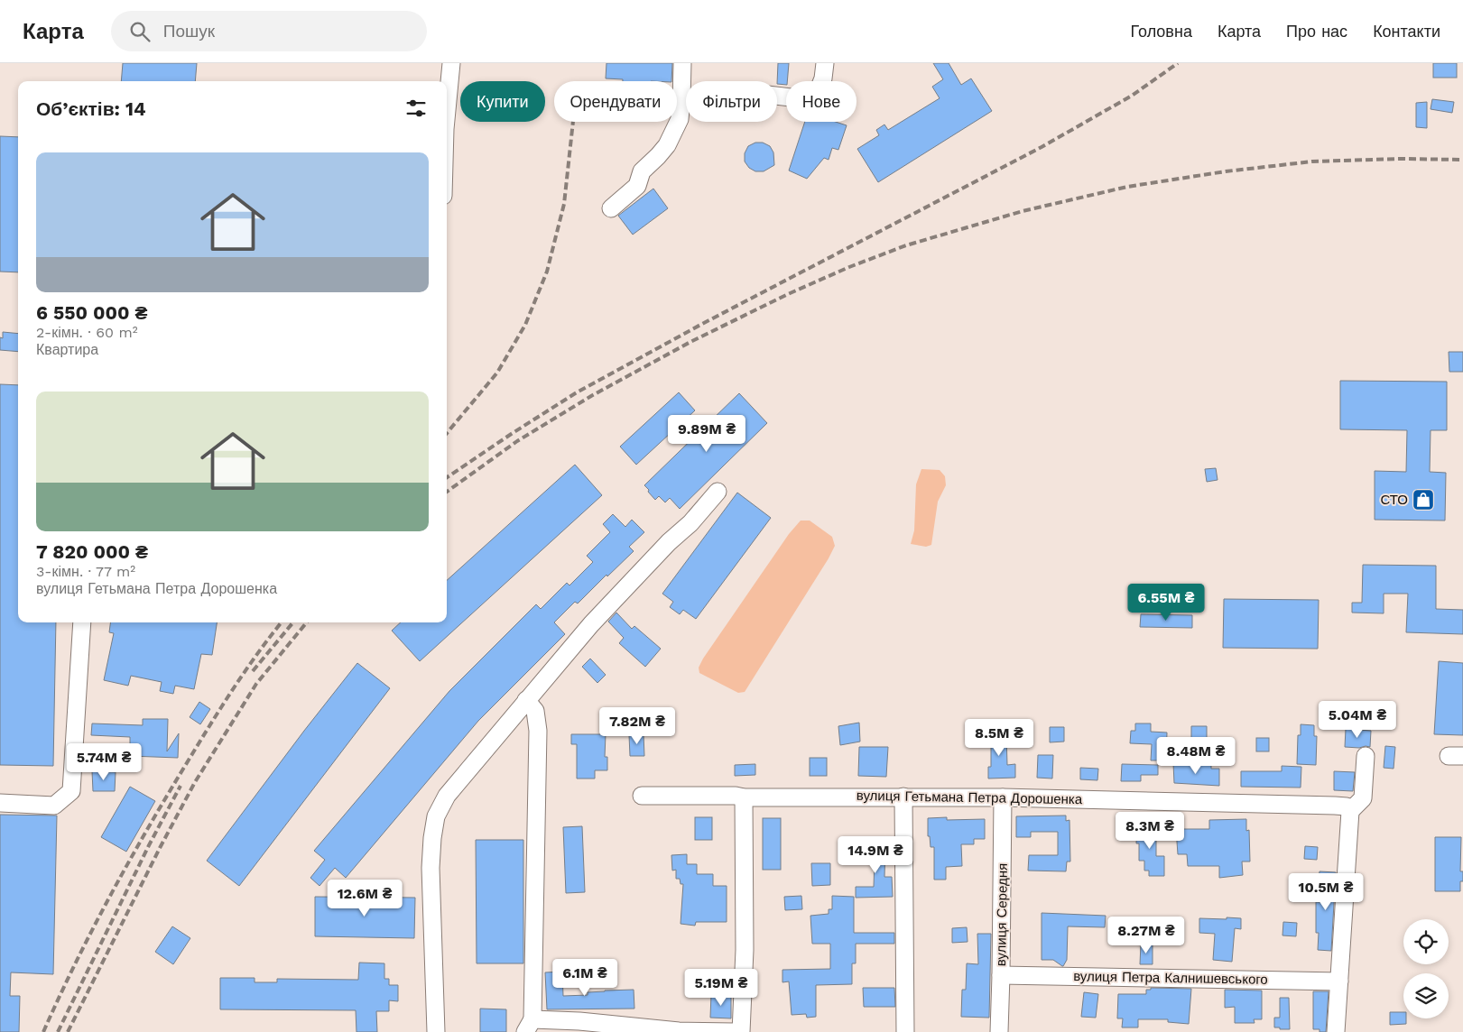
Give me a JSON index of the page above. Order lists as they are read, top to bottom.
{
  "streets": {
    "street": ["вулиця Гетьмана Петра Дорошенка", "вулиця Середня", "вулиця Петра Калнишевського"]
  },
  "crossings": [
    ["вулиця Гетьмана Петра Дорошенка", "вулиця Середня"],
    ["вулиця Середня", "вулиця Петра Калнишевського"]
  ],
  "places": {
    "shop": ["СТО"]
  },
  "page": {
    "header": "Карта",
    "search": "Пошук",
    "nav": [
      "Головна",
      "Карта",
      "Про нас",
      "Контакти"
    ],
    "chip": [
      "Купити",
      "Орендувати",
      "Фільтри",
      "Нове"
    ],
    "heading": "Об’єктів: 14",
    "list": [
      {
        "name": "6 550 000 ₴",
        "note": "2-кімн. · 60 m² · Квартира"
      },
      {
        "name": "7 820 000 ₴",
        "note": "3-кімн. · 77 m² · вулиця Гетьмана Петра Дорошенка"
      }
    ],
    "price": [
      "9.89M ₴",
      "6.55M ₴",
      "5.04M ₴",
      "7.82M ₴",
      "8.5M ₴",
      "8.48M ₴",
      "5.74M ₴",
      "8.3M ₴",
      "14.9M ₴",
      "10.5M ₴",
      "12.6M ₴",
      "8.27M ₴",
      "6.1M ₴",
      "5.19M ₴"
    ]
  }
}
